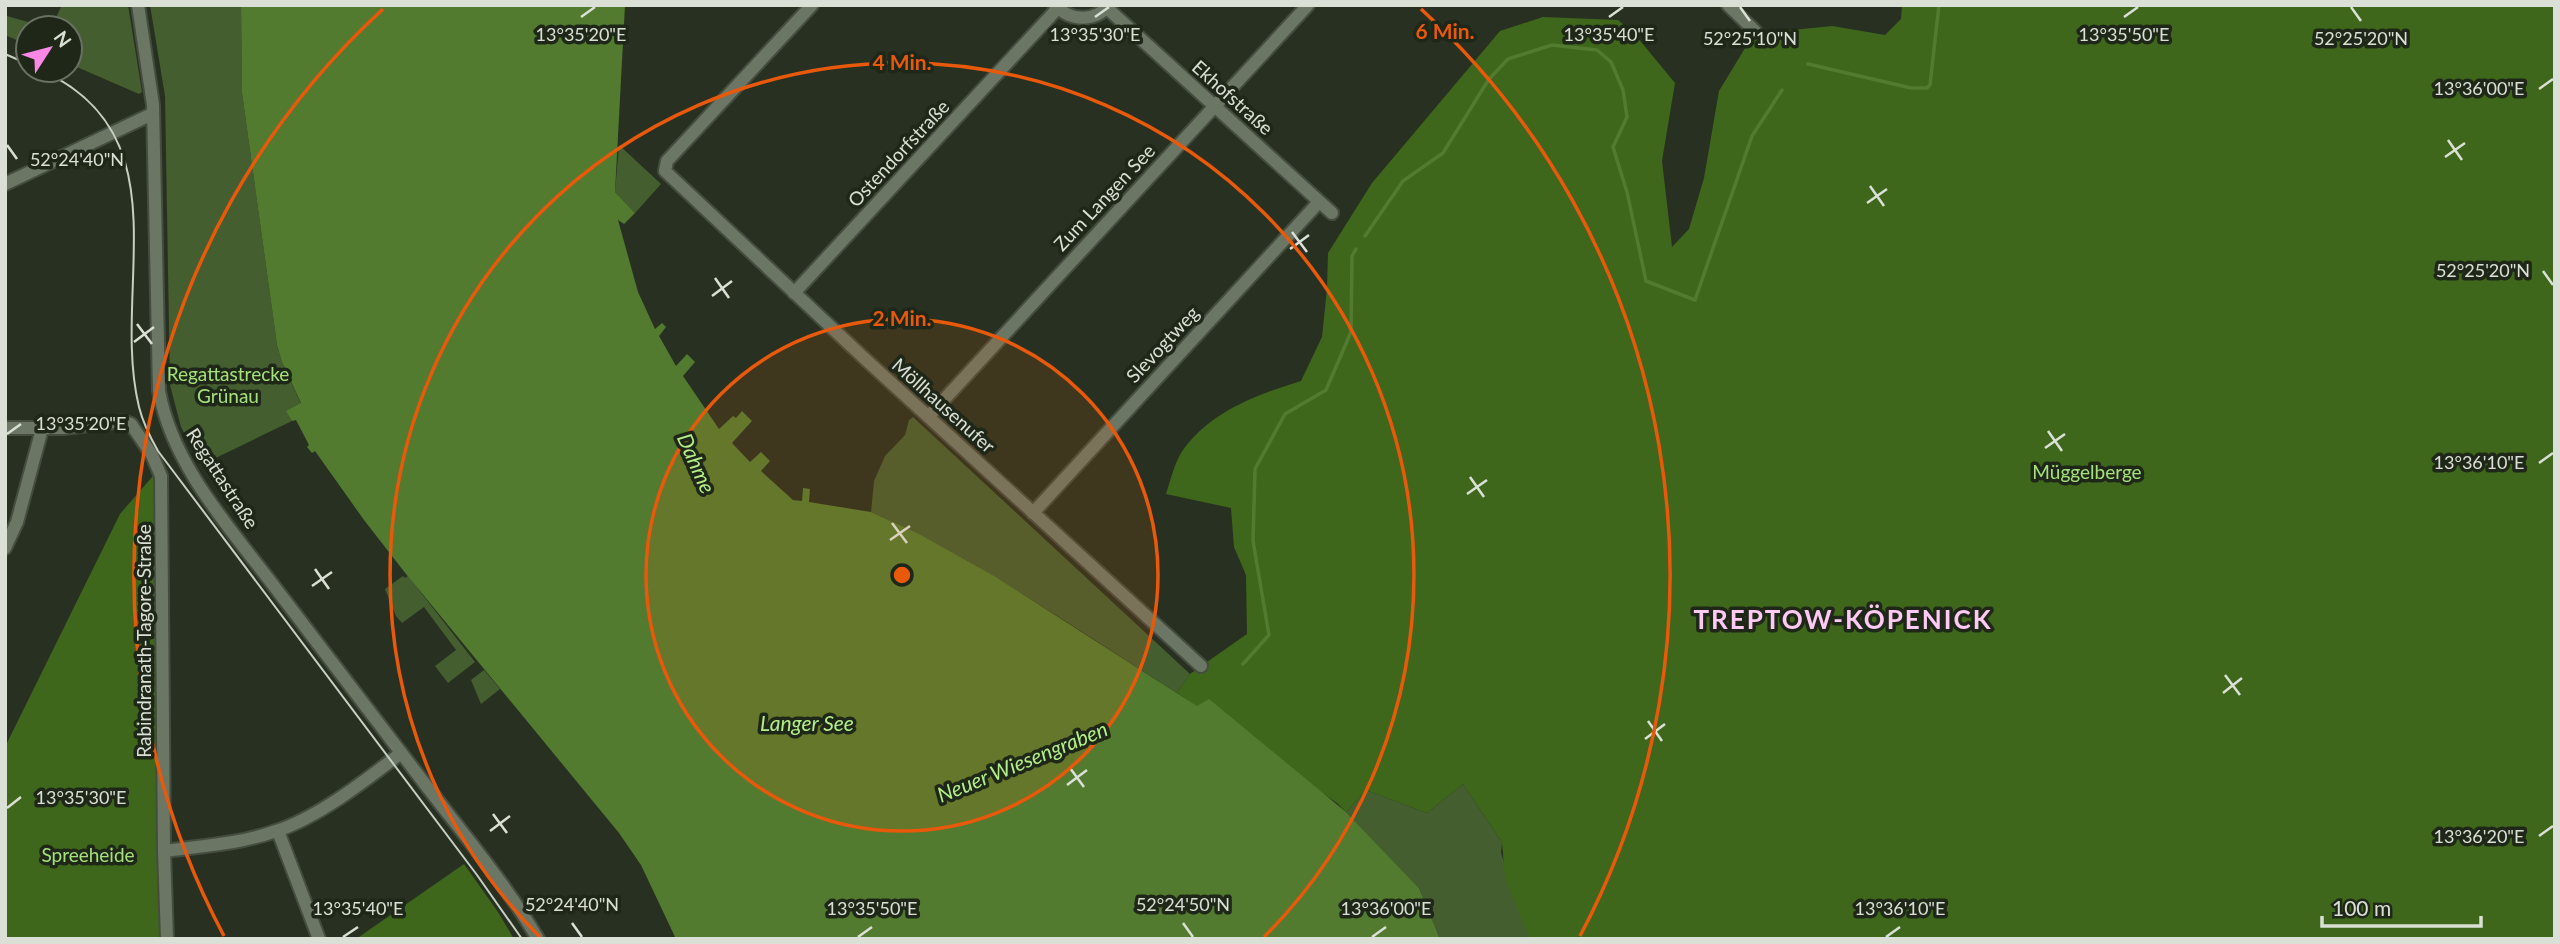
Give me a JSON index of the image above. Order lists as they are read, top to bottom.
{
  "streets": {
    "street": [
      "Ekhofstraße",
      "Ostendorfstraße",
      "Zum Langen See",
      "Slevogtweg",
      "Möllhausenufer",
      "Regattastraße",
      "Rabindranath-Tagore-Straße"
    ]
  },
  "crossings": [
    ["Ekhofstraße", "Zum Langen See"],
    ["Ekhofstraße", "Slevogtweg"],
    ["Ostendorfstraße", "Möllhausenufer"],
    ["Zum Langen See", "Möllhausenufer"],
    ["Slevogtweg", "Möllhausenufer"]
  ],
  "districts": ["TREPTOW-KÖPENICK"],
  "water": ["Dahme", "Langer See", "Neuer Wiesengraben"],
  "parks": ["Regattastrecke Grünau", "Müggelberge", "Spreeheide"],
  "scale_bar": "100 m",
  "north": "top right",
  "coordinates": [
    "13°35'40\"E",
    "13°35'20\"E",
    "13°35'30\"E",
    "13°35'50\"E",
    "52°25'10\"N",
    "52°25'20\"N",
    "13°36'00\"E",
    "52°24'40\"N",
    "13°36'10\"E",
    "13°36'20\"E",
    "52°24'50\"N"
  ],
  "rings": ["6 Min.", "4 Min.", "2 Min."]
}
